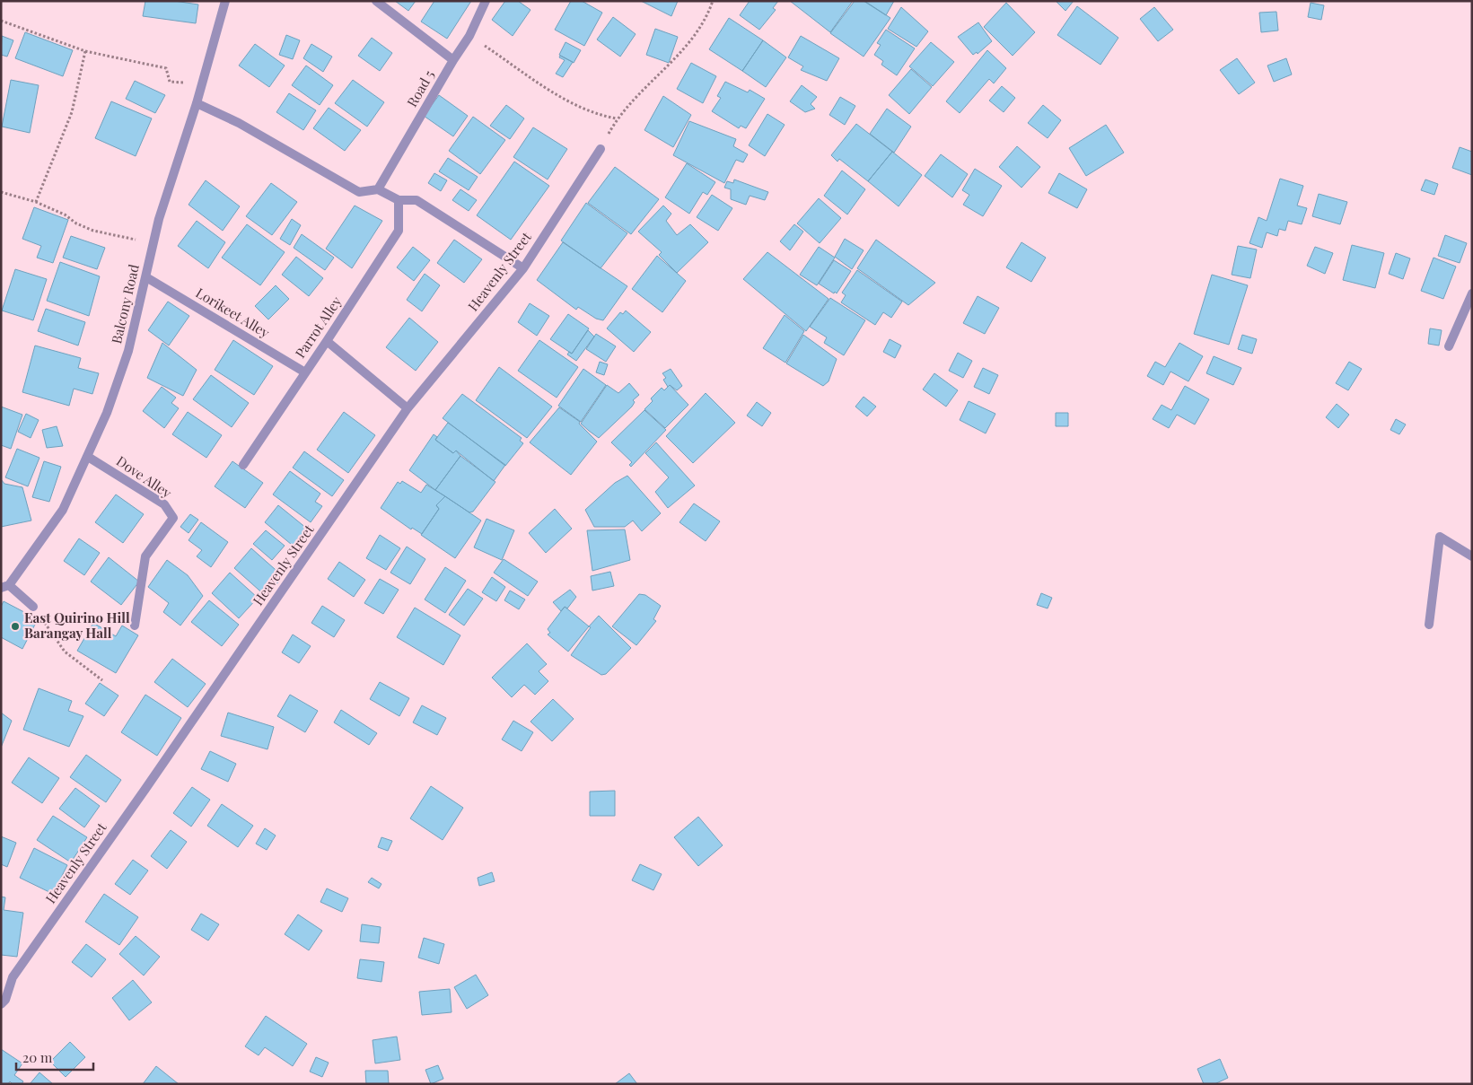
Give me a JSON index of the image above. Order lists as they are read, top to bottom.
{
  "streets": {
    "street": [
      "Road 5",
      "Heavenly Street",
      "Balcony Road",
      "Lorikeet Alley",
      "Parrot Alley",
      "Dove Alley"
    ]
  },
  "crossings": [
    ["Balcony Road", "Lorikeet Alley"],
    ["Balcony Road", "Dove Alley"],
    ["Lorikeet Alley", "Parrot Alley"]
  ],
  "places": ["East Quirino Hill Barangay Hall"],
  "scale_bar": "20 m"
}
